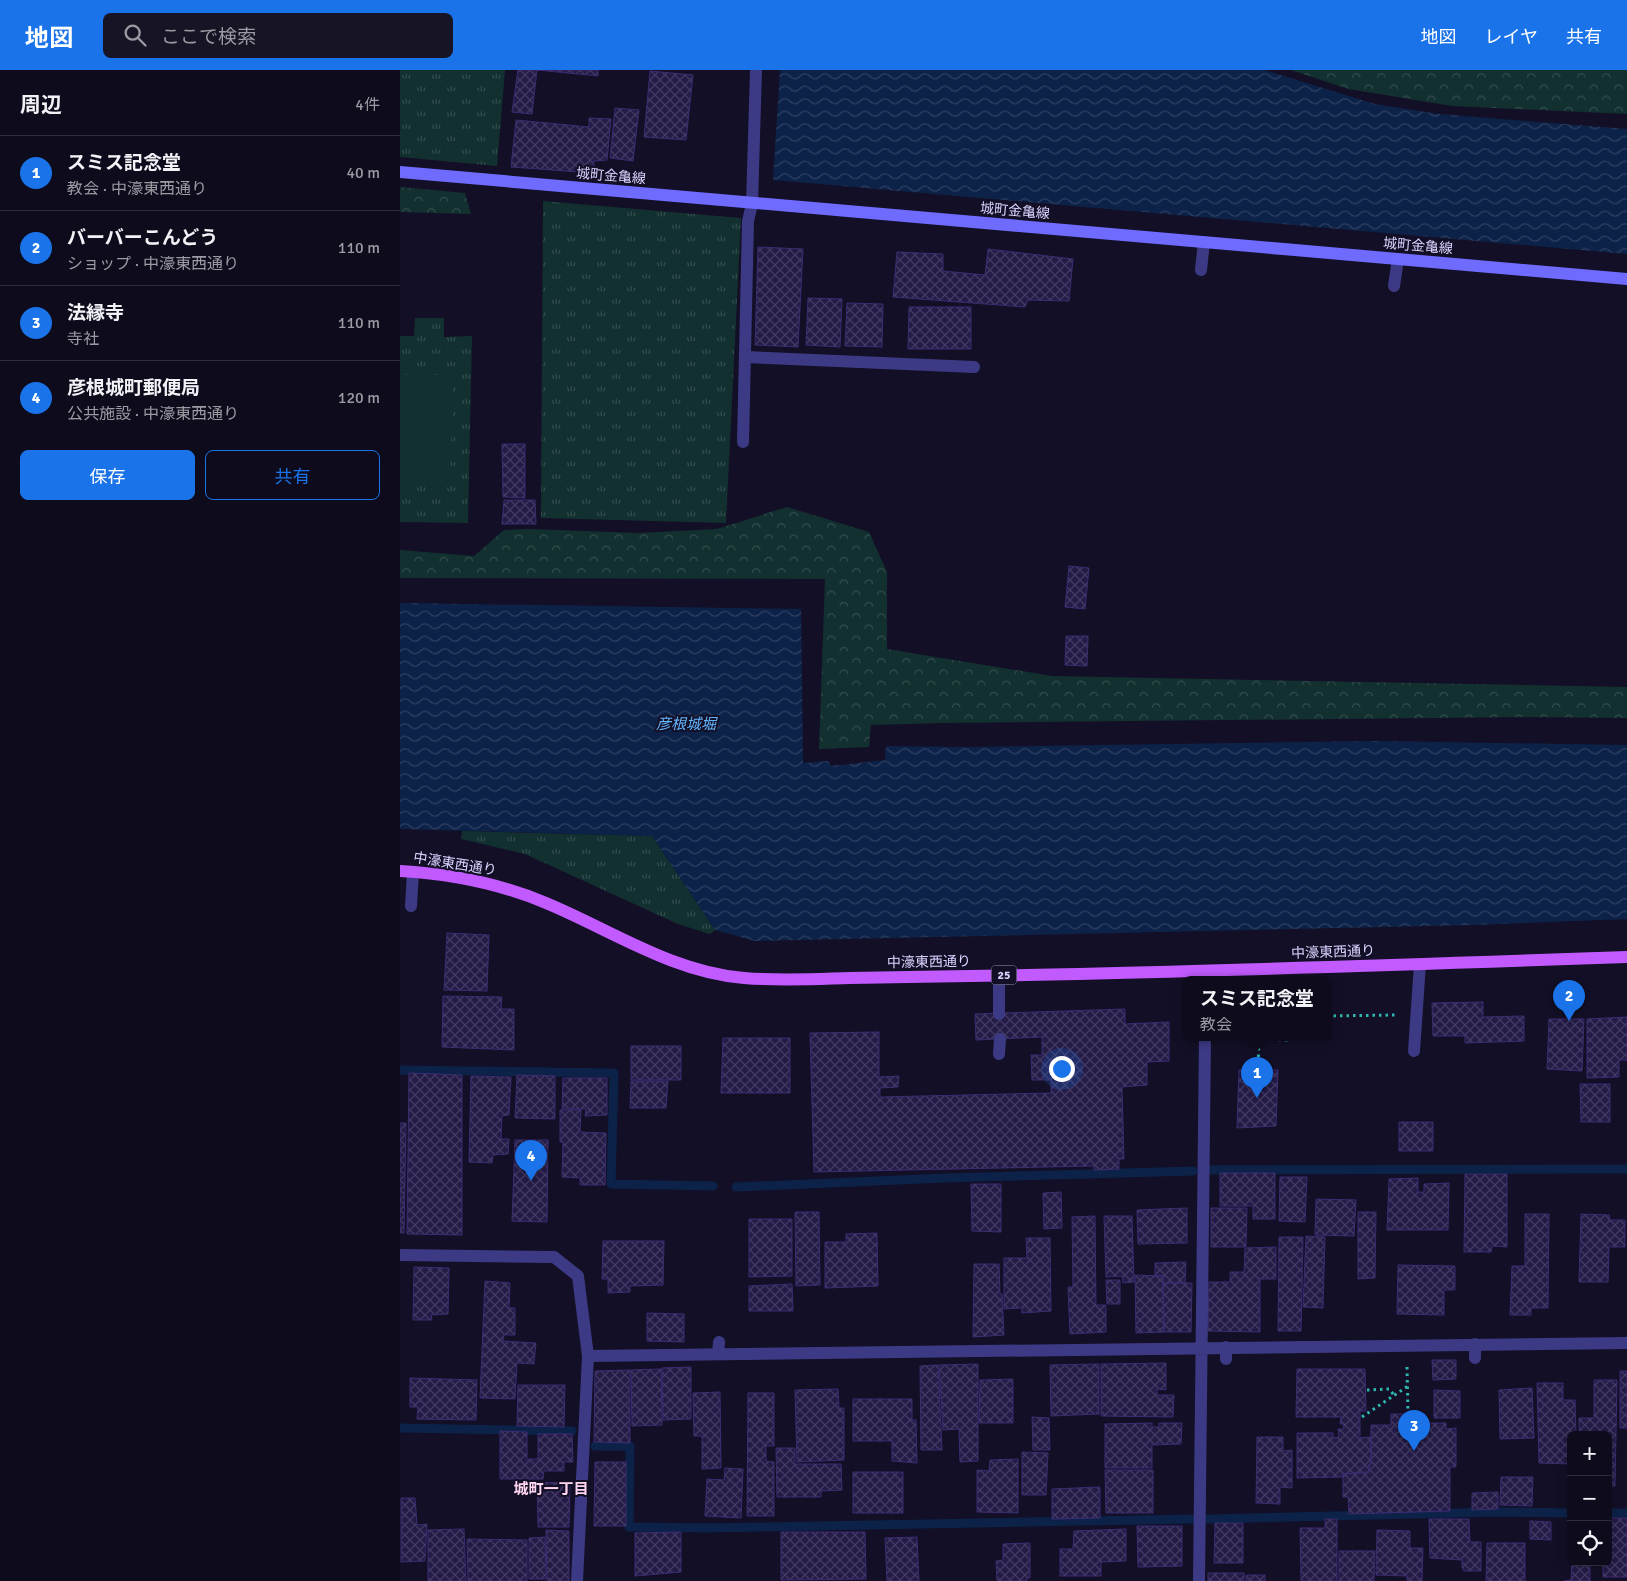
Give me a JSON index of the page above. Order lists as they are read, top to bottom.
{
  "streets": {
    "main road": ["中濠東西通り", "25"],
    "street": ["城町金亀線"]
  },
  "districts": ["城町一丁目"],
  "water": ["彦根城堀"],
  "page": {
    "header": "地図",
    "search": "ここで検索",
    "nav": ["地図", "レイヤ", "共有"],
    "heading": ["周辺", "4件"],
    "list": [
      {
        "mark": "1",
        "name": "スミス記念堂",
        "note": "教会 · 中濠東西通り",
        "value": "40 m"
      },
      {
        "mark": "2",
        "name": "バーバーこんどう",
        "note": "ショップ · 中濠東西通り",
        "value": "110 m"
      },
      {
        "mark": "3",
        "name": "法縁寺",
        "note": "寺社",
        "value": "110 m"
      },
      {
        "mark": "4",
        "name": "彦根城町郵便局",
        "note": "公共施設 · 中濠東西通り",
        "value": "120 m"
      }
    ],
    "buttons": ["保存", "共有"],
    "popup": ["スミス記念堂", "教会"],
    "pins": [
      "2",
      "1",
      "4",
      "3"
    ],
    "map_buttons": ["+", "−"]
  }
}
